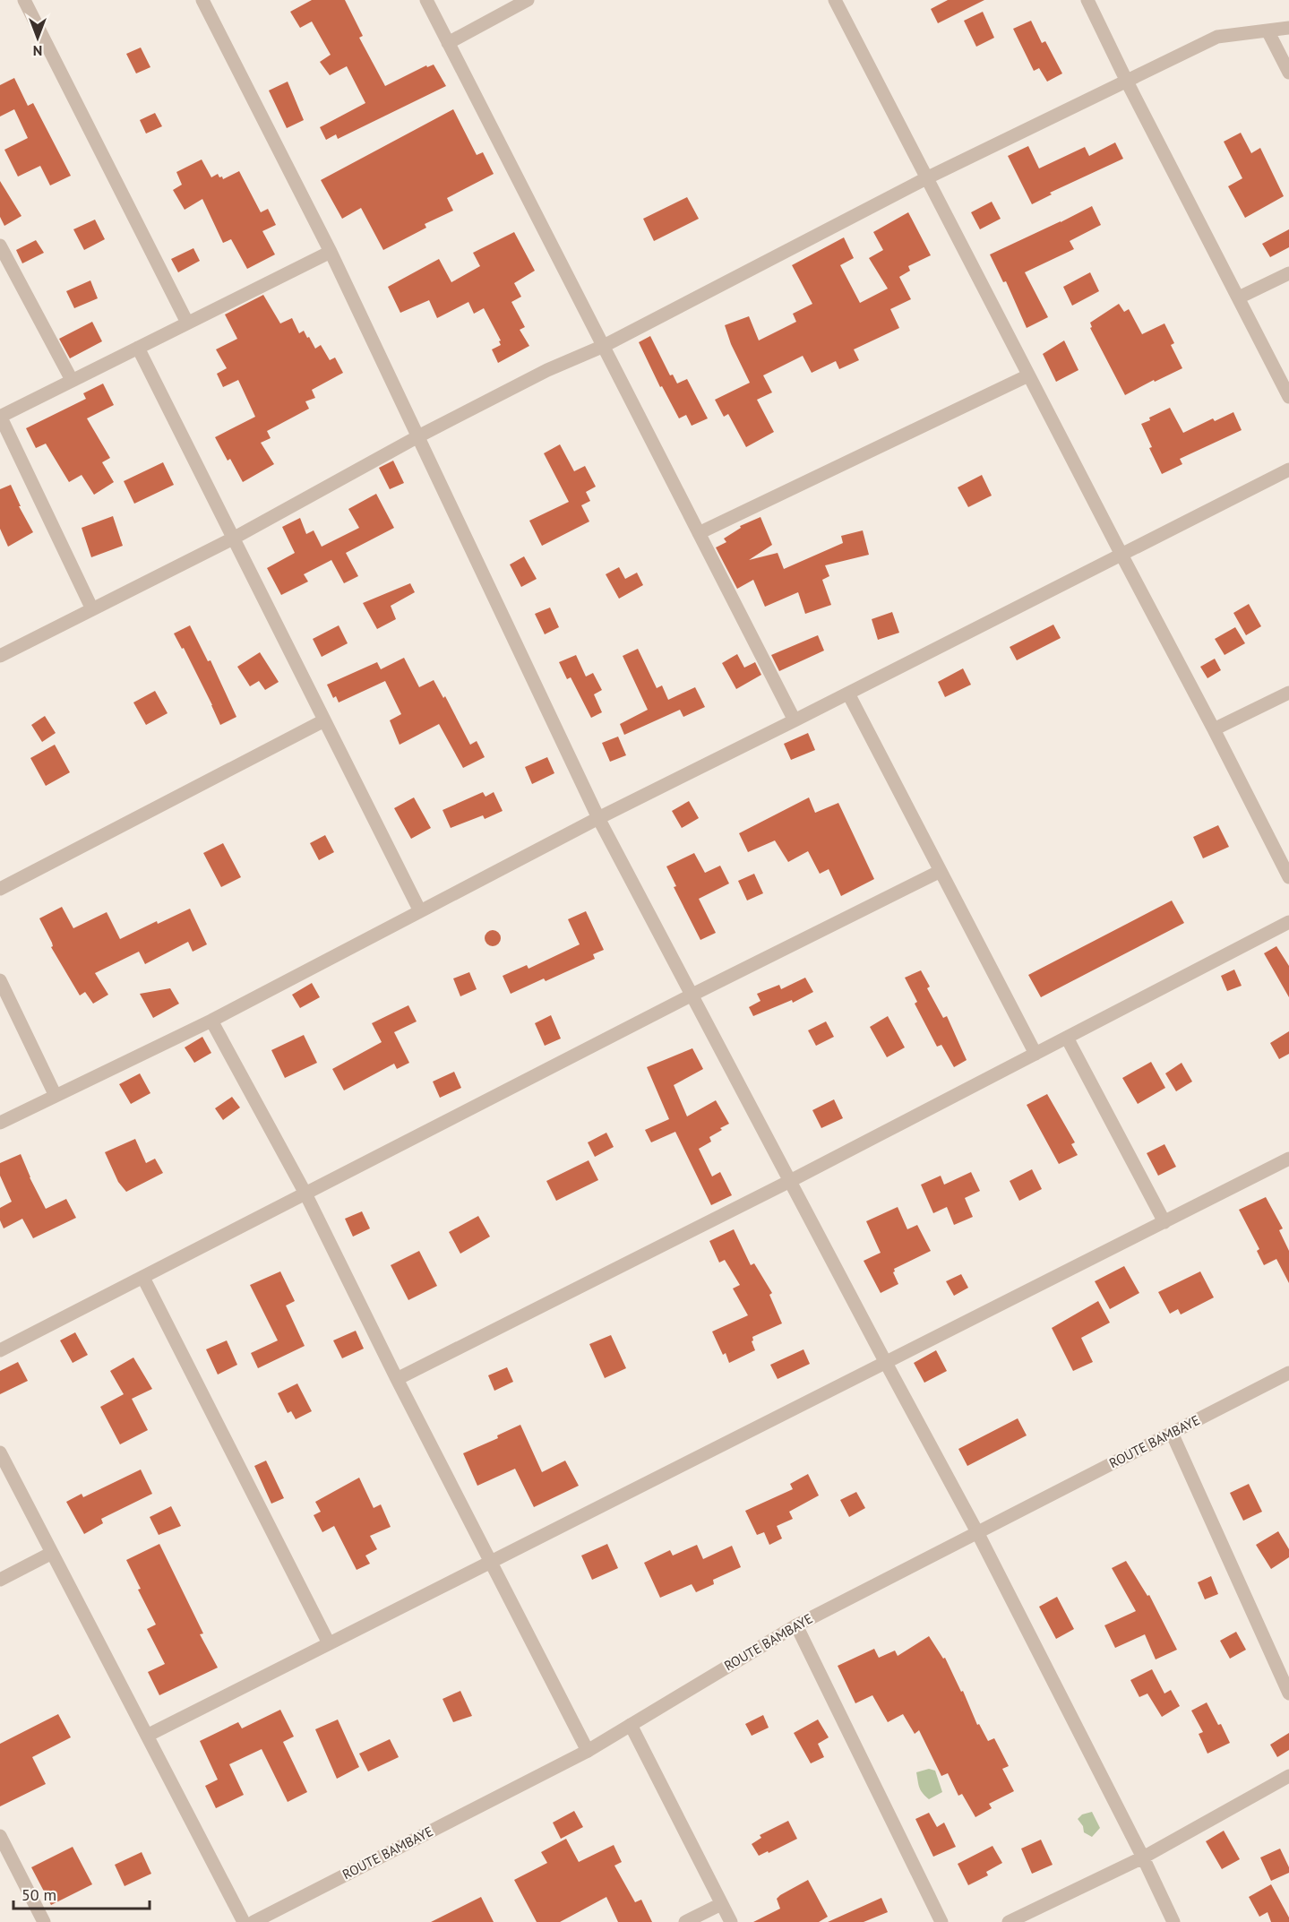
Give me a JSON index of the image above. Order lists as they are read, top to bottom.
{
  "streets": {
    "street": ["ROUTE BAMBAYE"]
  },
  "scale_bar": "50 m",
  "north": "bottom"
}
